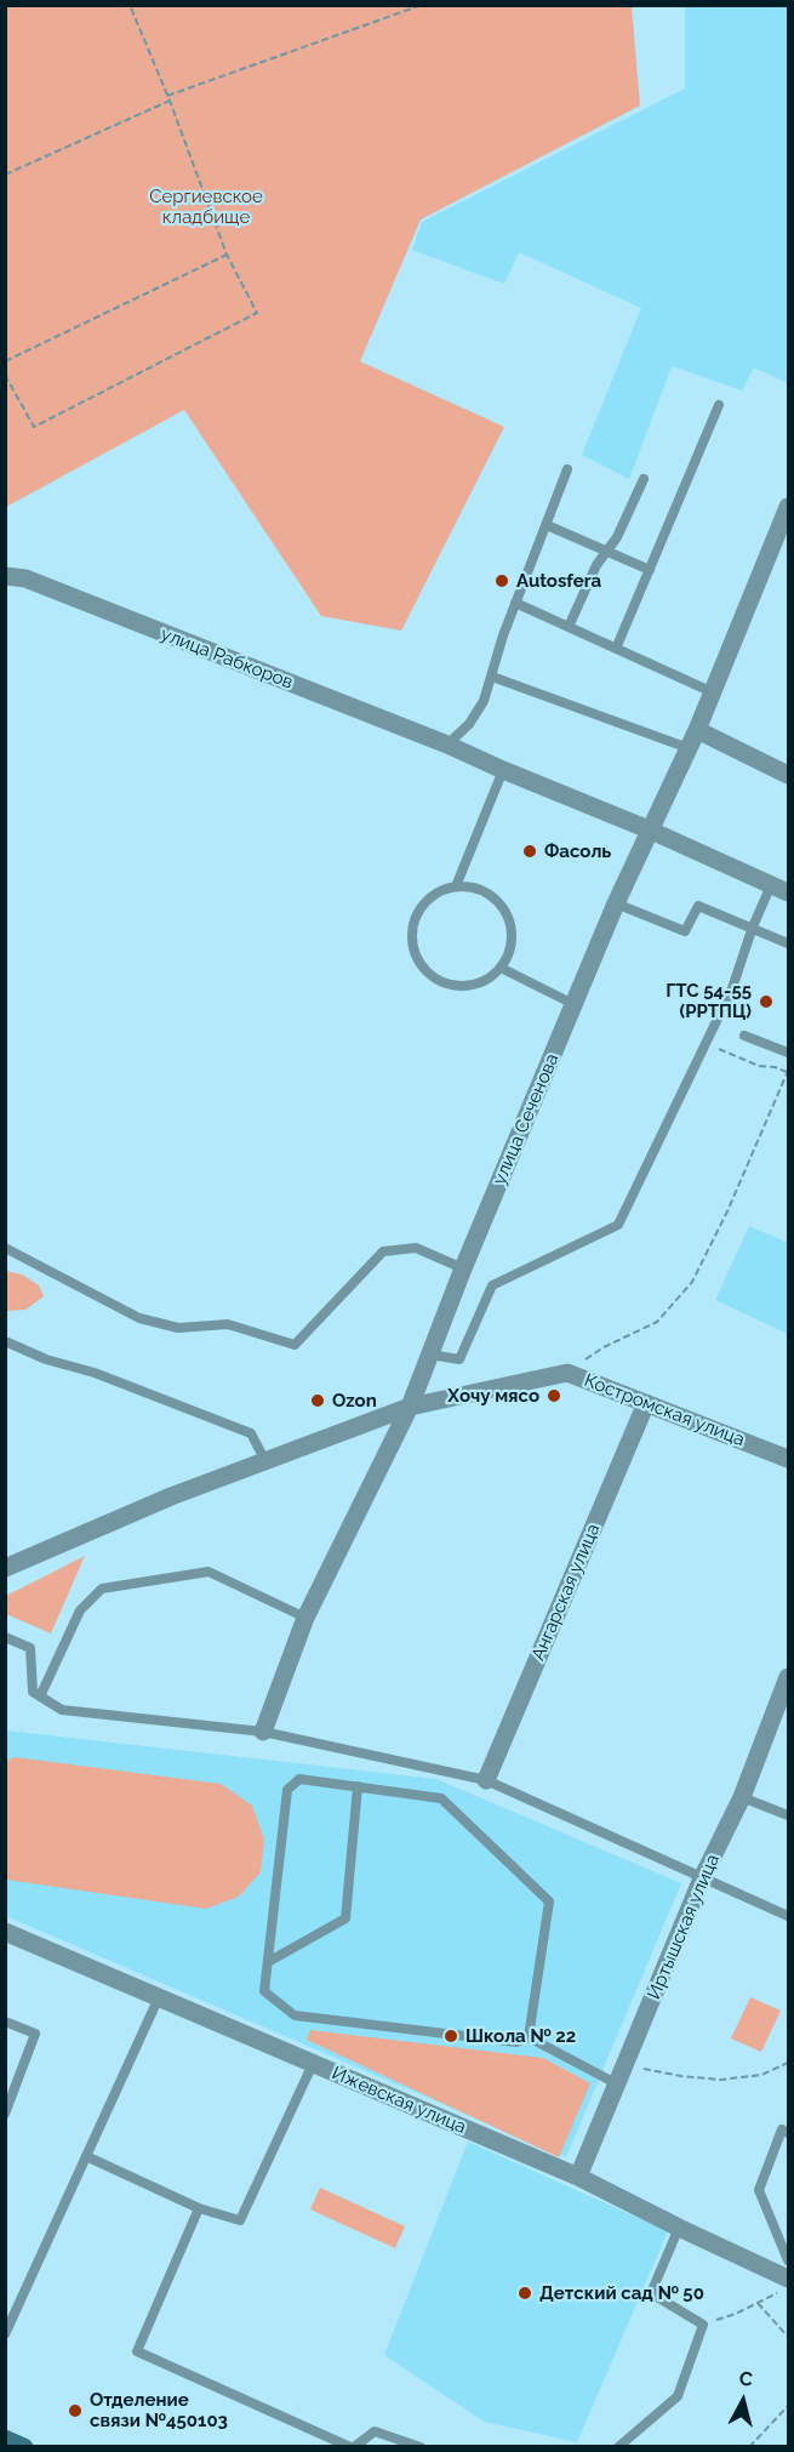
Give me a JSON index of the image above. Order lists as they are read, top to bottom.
{
  "streets": {
    "street": [
      "улица Рабкоров",
      "улица Сеченова",
      "Костромская улица",
      "Ангарская улица",
      "Иртышская улица",
      "Ижевская улица"
    ]
  },
  "crossings": [
    ["улица Рабкоров", "улица Сеченова"],
    ["улица Сеченова", "Костромская улица"],
    ["Костромская улица", "Ангарская улица"],
    ["Иртышская улица", "Ижевская улица"]
  ],
  "parks": ["Сергиевское кладбище"],
  "places": [
    "Autosfera",
    "Фасоль",
    "ГТС 54-55 (РРТПЦ)",
    "Хочу мясо",
    "Ozon",
    "Школа № 22",
    "Детский сад № 50",
    "Отделение связи №450103"
  ],
  "north": "top"
}
